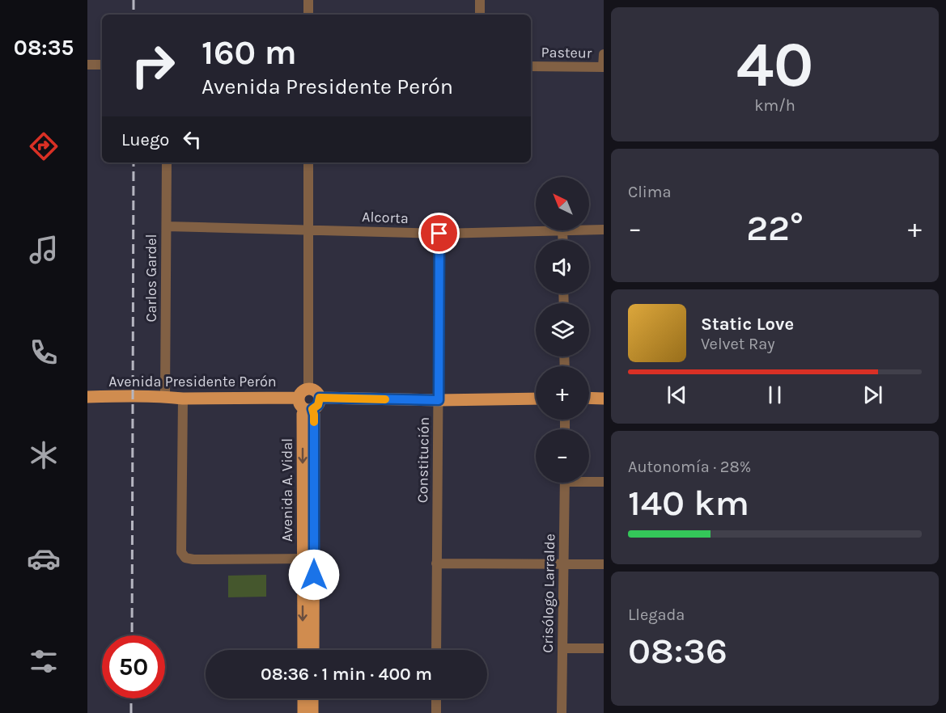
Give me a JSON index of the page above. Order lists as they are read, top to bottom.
{
  "streets": {
    "main road": ["Avenida Presidente Perón", "Avenida A. Vidal"],
    "street": [
      "Pasteur",
      "Alcorta",
      "Carlos Gardel",
      "Constitución",
      "Crisólogo Larralde"
    ]
  },
  "crossings": [
    ["Alcorta", "Carlos Gardel"],
    ["Alcorta", "Constitución"],
    ["Carlos Gardel", "Avenida Presidente Perón"],
    ["Avenida Presidente Perón", "Avenida A. Vidal"]
  ],
  "north": "top left",
  "page": {
    "tabs": "08:35",
    "tile": [
      ["40", "km/h"],
      "Clima",
      ["Autonomía · 28%", "140 km"],
      ["Llegada", "08:36"]
    ],
    "turn": ["160 m", "Avenida Presidente Perón"],
    "then": "Luego",
    "map_buttons": ["+", "−"],
    "heat": ["−", "22°", "+"],
    "song": ["Static Love", "Velvet Ray"],
    "limit": "50",
    "trip": "08:36 · 1 min · 400 m"
  }
}
